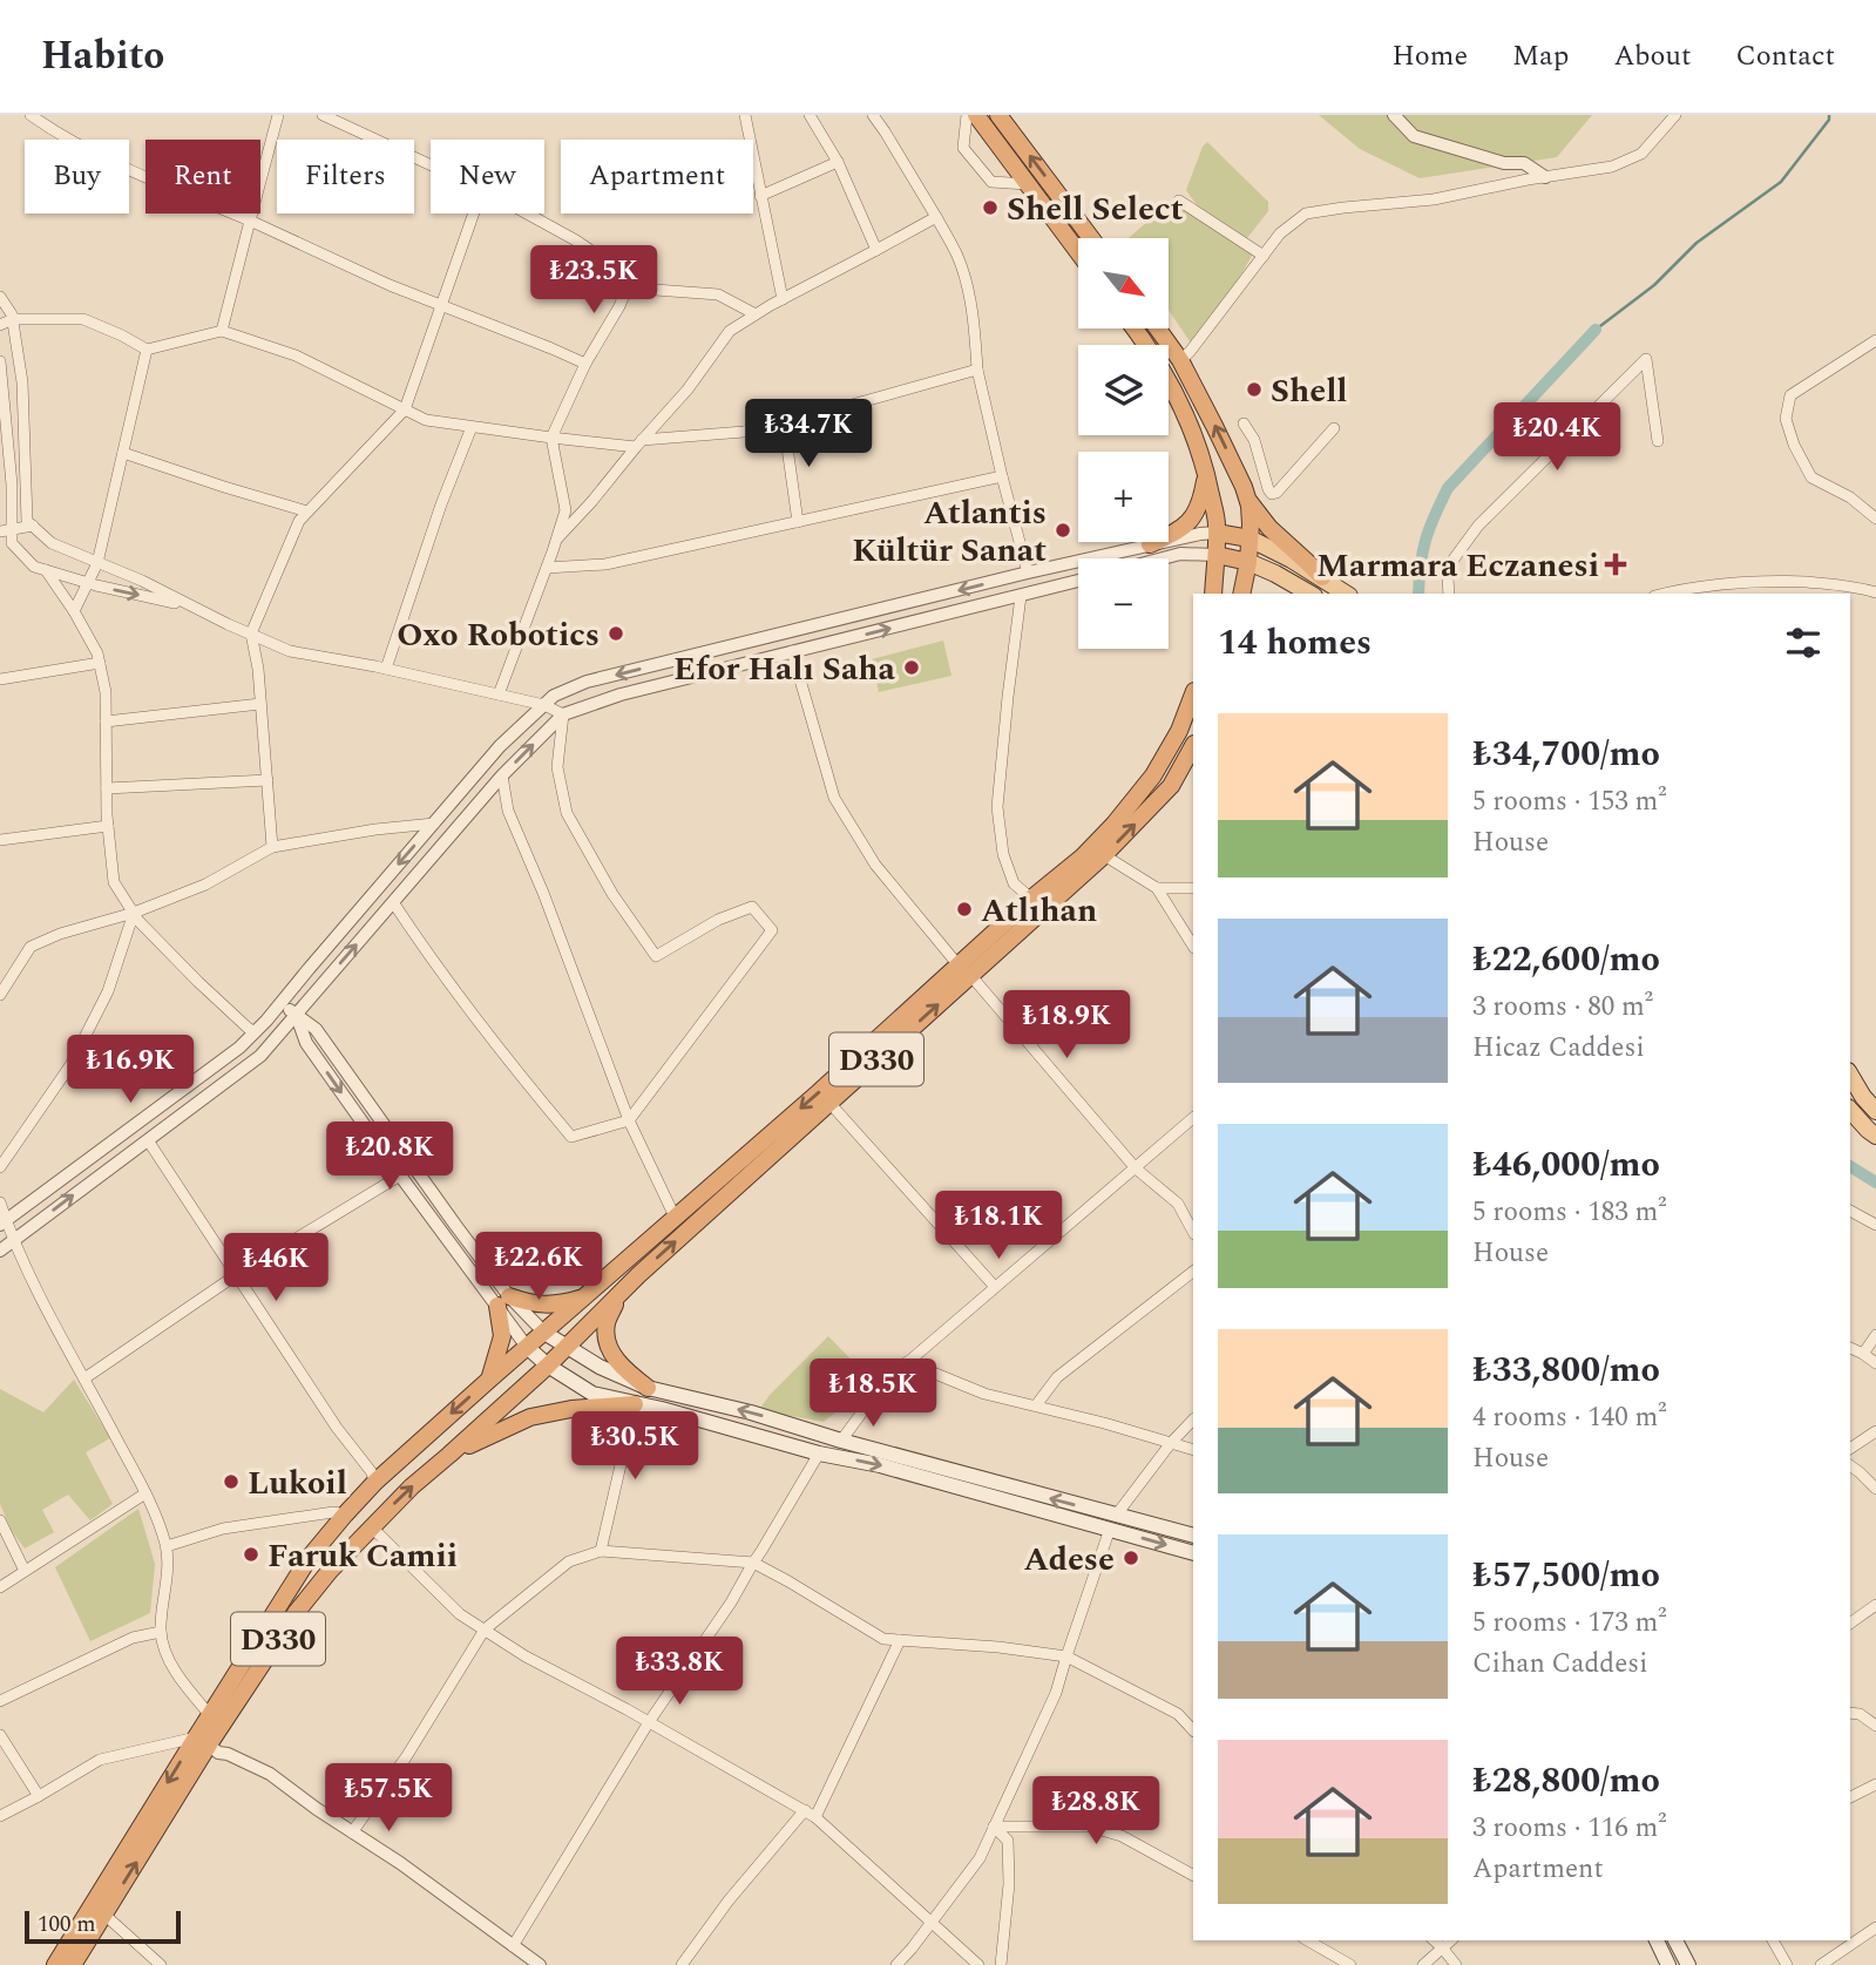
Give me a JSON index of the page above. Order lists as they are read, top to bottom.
{
  "streets": {
    "highway": ["D330"]
  },
  "places": {
    "other": [
      "Shell Select",
      "Shell",
      "Atlantis Kültür Sanat",
      "Oxo Robotics",
      "Efor Halı Saha",
      "Atlıhan",
      "Lukoil",
      "Faruk Camii",
      "Adese"
    ],
    "health": ["Marmara Eczanesi"]
  },
  "scale_bar": "100 m",
  "north": "bottom right",
  "page": {
    "header": "Habito",
    "nav": [
      "Home",
      "Map",
      "About",
      "Contact"
    ],
    "chip": [
      "Buy",
      "Rent",
      "Filters",
      "New",
      "Apartment"
    ],
    "map_buttons": ["+", "−"],
    "price": [
      "₺23.5K",
      "₺34.7K",
      "₺20.4K",
      "₺18.9K",
      "₺16.9K",
      "₺20.8K",
      "₺18.1K",
      "₺22.6K",
      "₺46K",
      "₺18.5K",
      "₺30.5K",
      "₺33.8K",
      "₺57.5K",
      "₺28.8K"
    ],
    "heading": "14 homes",
    "list": [
      {
        "name": "₺34,700/mo",
        "note": "5 rooms · 153 m² · House"
      },
      {
        "name": "₺22,600/mo",
        "note": "3 rooms · 80 m² · Hicaz Caddesi"
      },
      {
        "name": "₺46,000/mo",
        "note": "5 rooms · 183 m² · House"
      },
      {
        "name": "₺33,800/mo",
        "note": "4 rooms · 140 m² · House"
      },
      {
        "name": "₺57,500/mo",
        "note": "5 rooms · 173 m² · Cihan Caddesi"
      },
      {
        "name": "₺28,800/mo",
        "note": "3 rooms · 116 m² · Apartment"
      }
    ],
    "scale": "100 m"
  }
}
